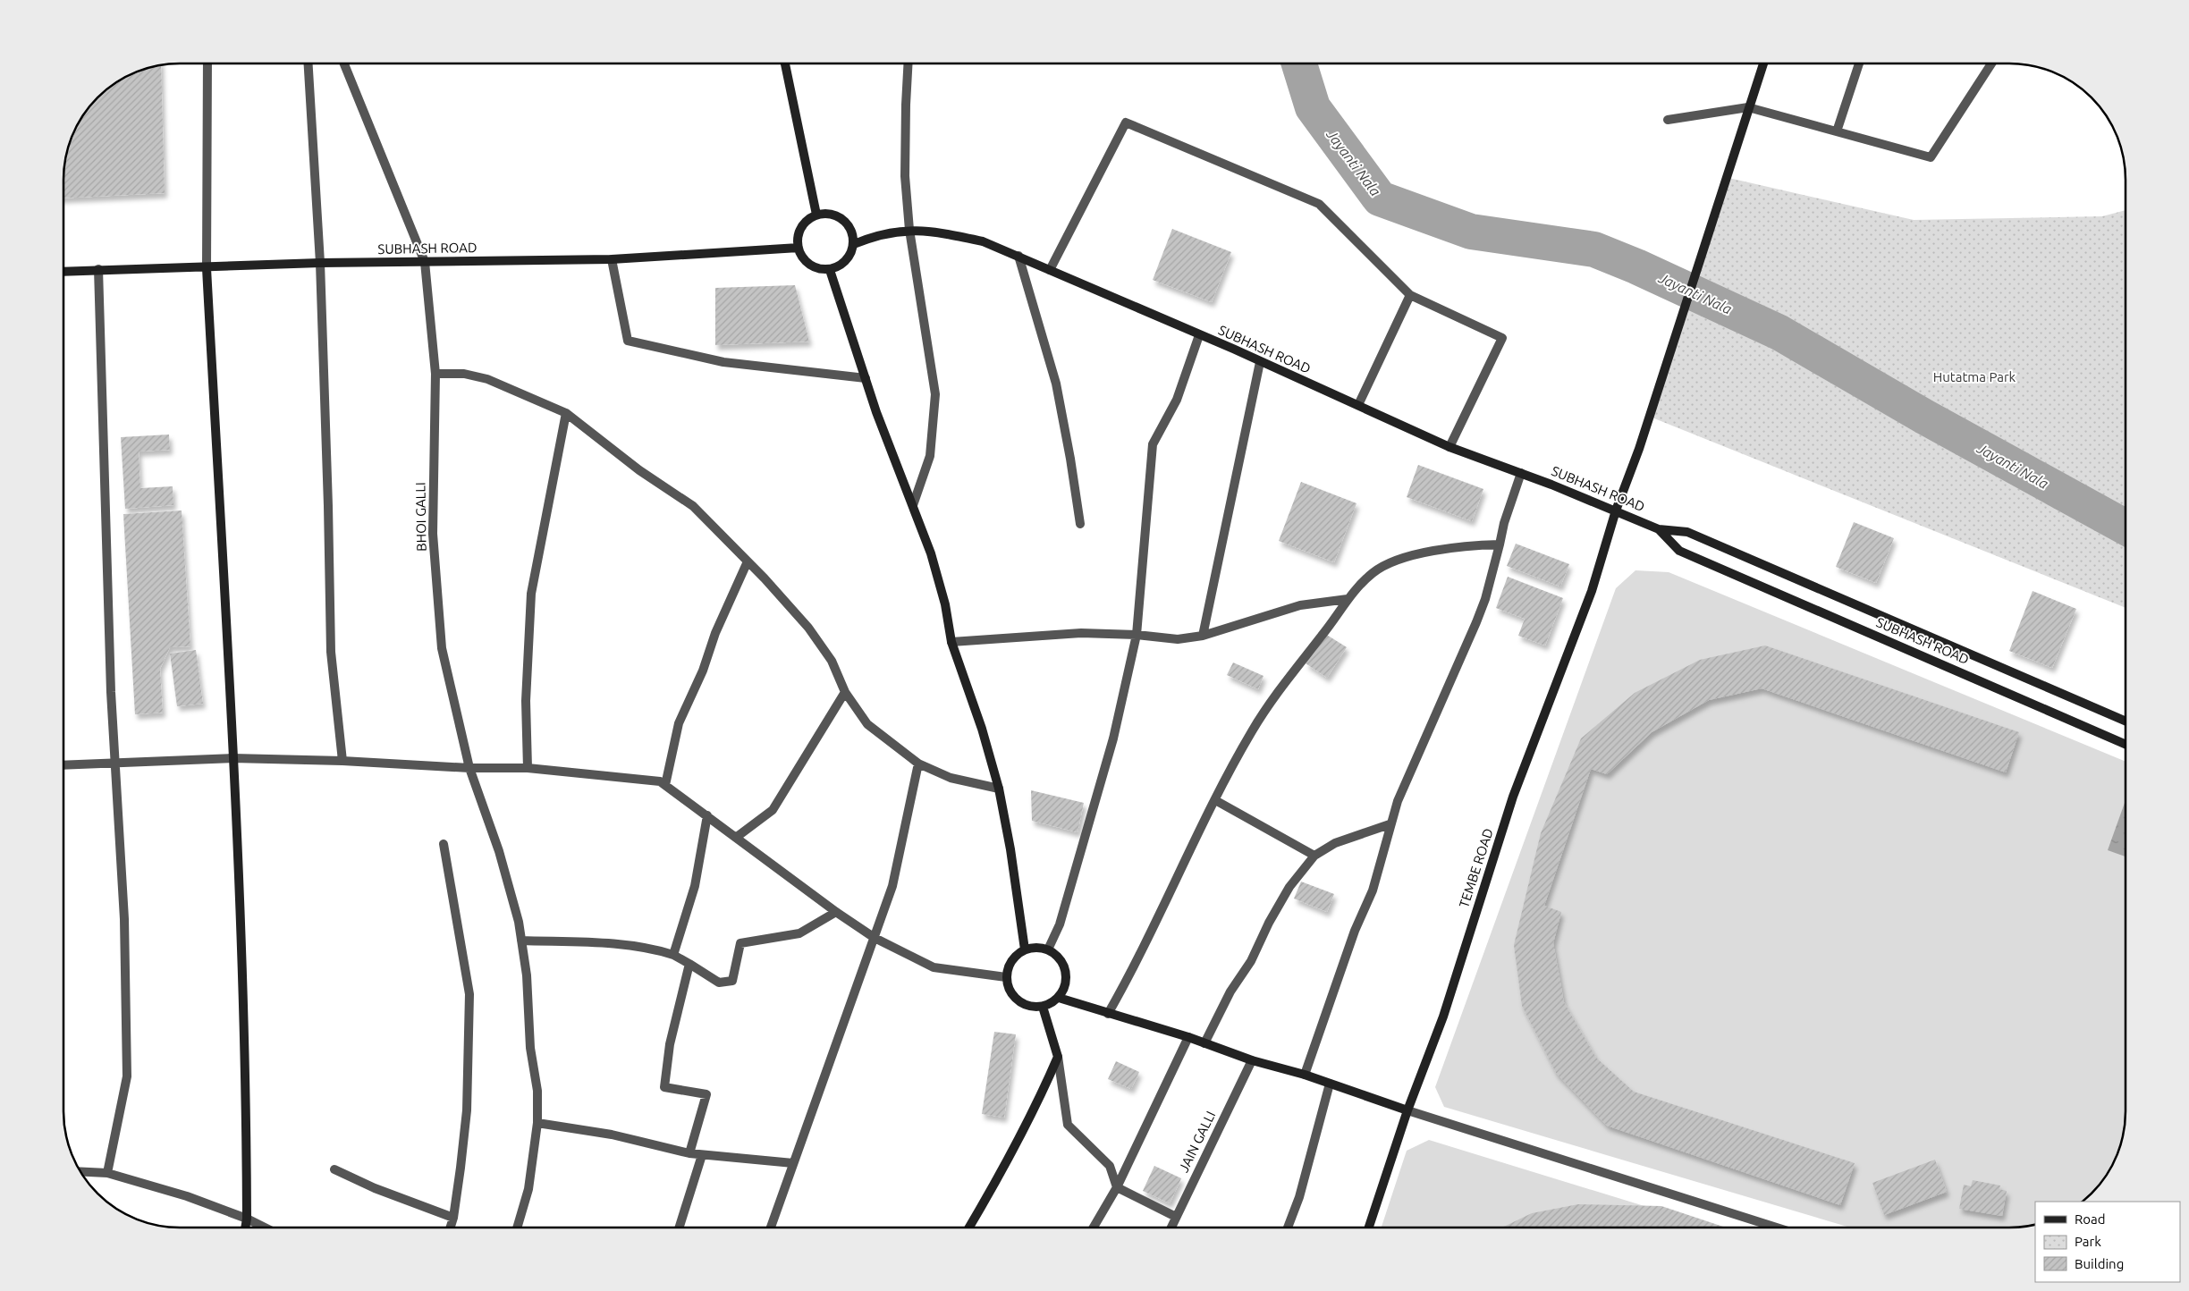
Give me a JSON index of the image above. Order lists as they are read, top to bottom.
{
  "streets": {
    "main road": ["SUBHASH ROAD", "TEMBE ROAD"],
    "street": ["BHOI GALLI", "JAIN GALLI"]
  },
  "crossings": [
    ["SUBHASH ROAD", "BHOI GALLI"],
    ["SUBHASH ROAD", "TEMBE ROAD"]
  ],
  "water": ["Jayanti Nala"],
  "parks": ["Hutatma Park"],
  "legend": ["Road", "Park", "Building"]
}
